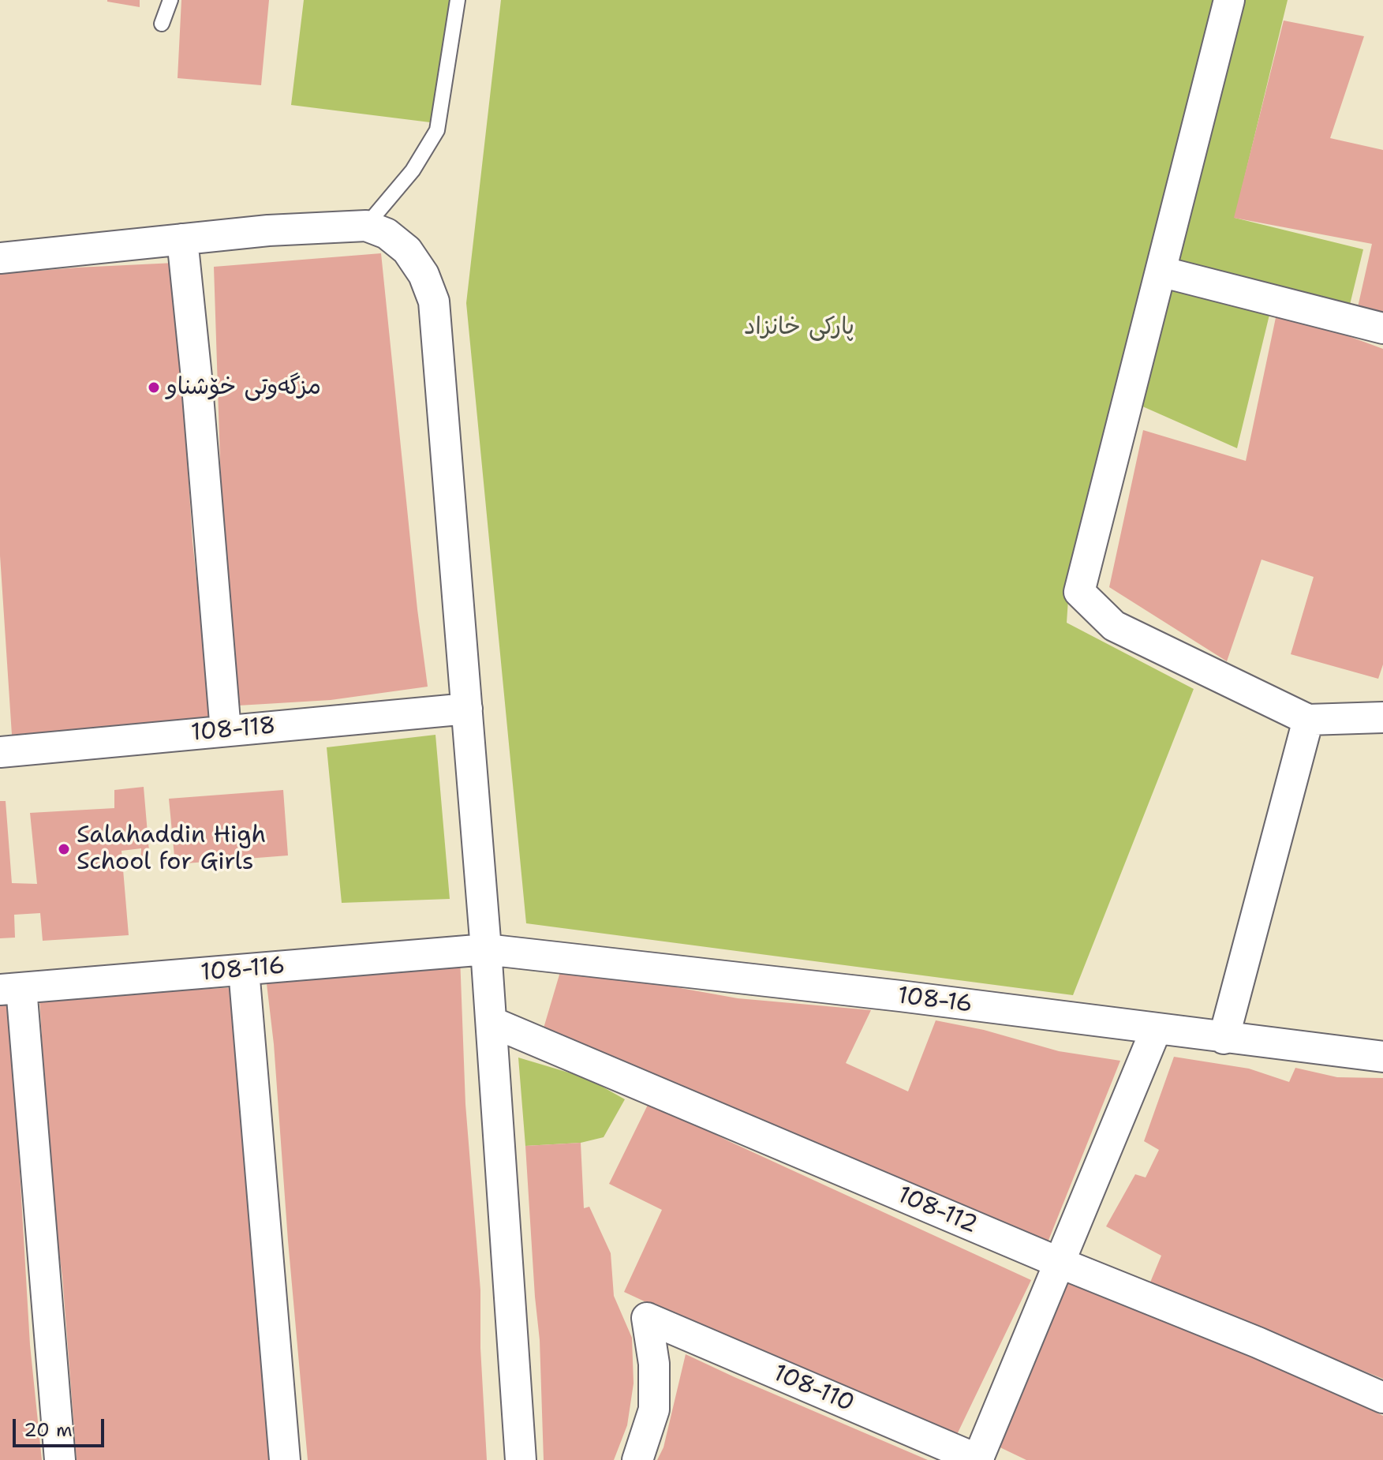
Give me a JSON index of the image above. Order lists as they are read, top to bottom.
{
  "streets": {
    "street": [
      "108-118",
      "108-116",
      "108-16",
      "108-112",
      "108-110"
    ]
  },
  "crossings": [
    ["108-116", "108-16"]
  ],
  "parks": ["پارکی خانزاد"],
  "places": ["مزگەوتی خۆشناو", "Salahaddin High School for Girls"],
  "scale_bar": "20 m"
}
